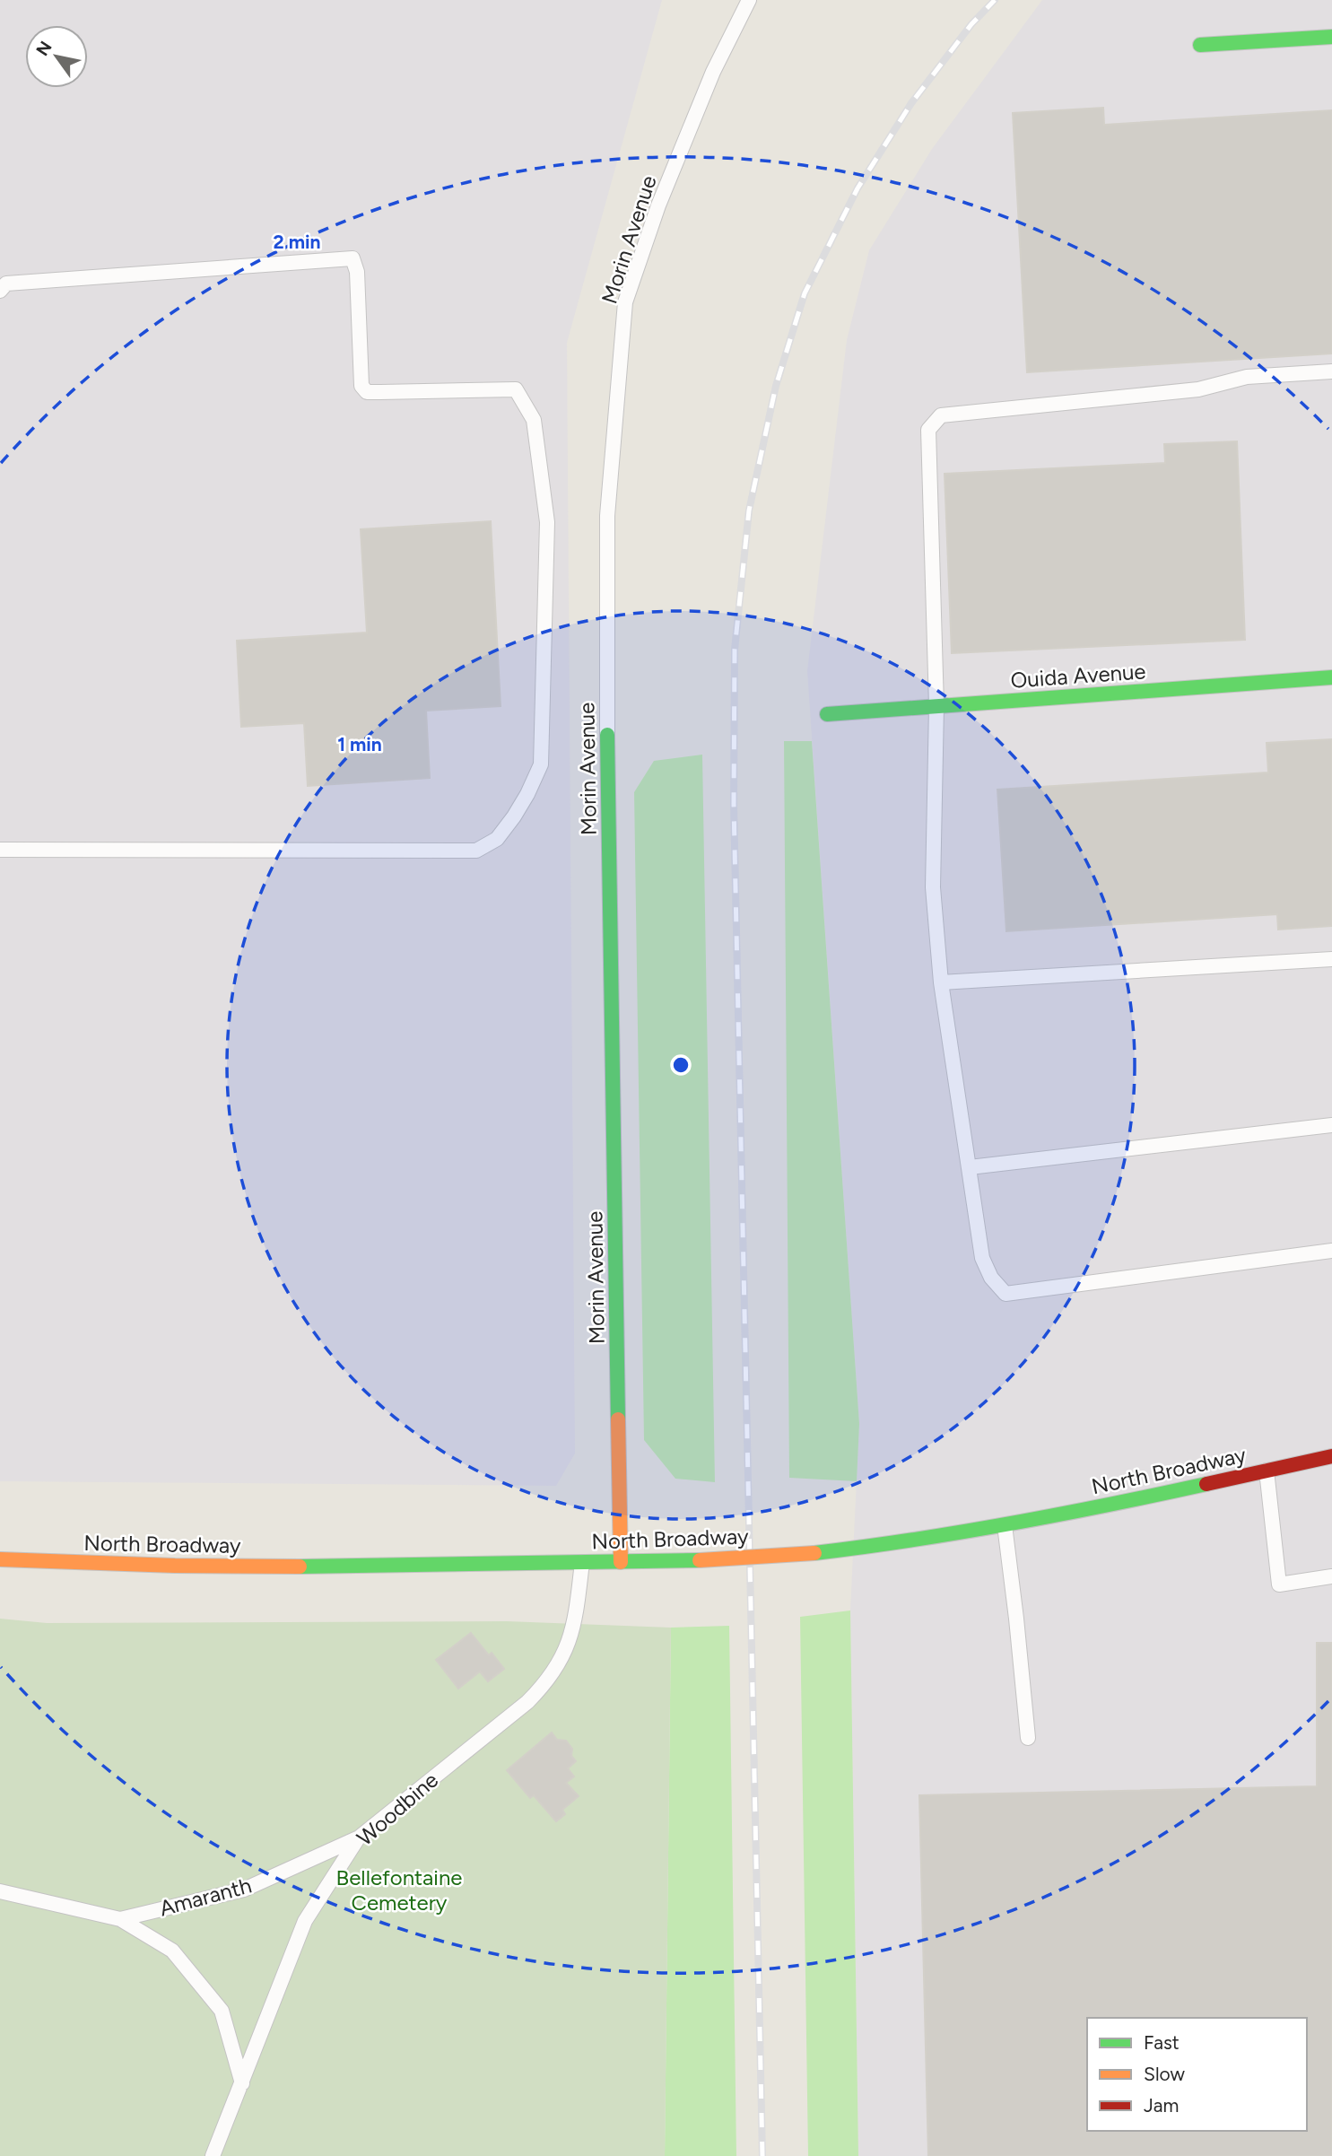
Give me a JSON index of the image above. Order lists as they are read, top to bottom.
{
  "streets": {
    "street": ["Morin Avenue", "Ouida Avenue", "North Broadway"],
    "lane": ["Woodbine", "Amaranth"]
  },
  "crossings": [
    ["Morin Avenue", "North Broadway"],
    ["North Broadway", "Woodbine"],
    ["Woodbine", "Amaranth"]
  ],
  "parks": ["Bellefontaine Cemetery"],
  "legend": ["Fast", "Slow", "Jam"],
  "north": "top left",
  "rings": ["2 min", "1 min"]
}
